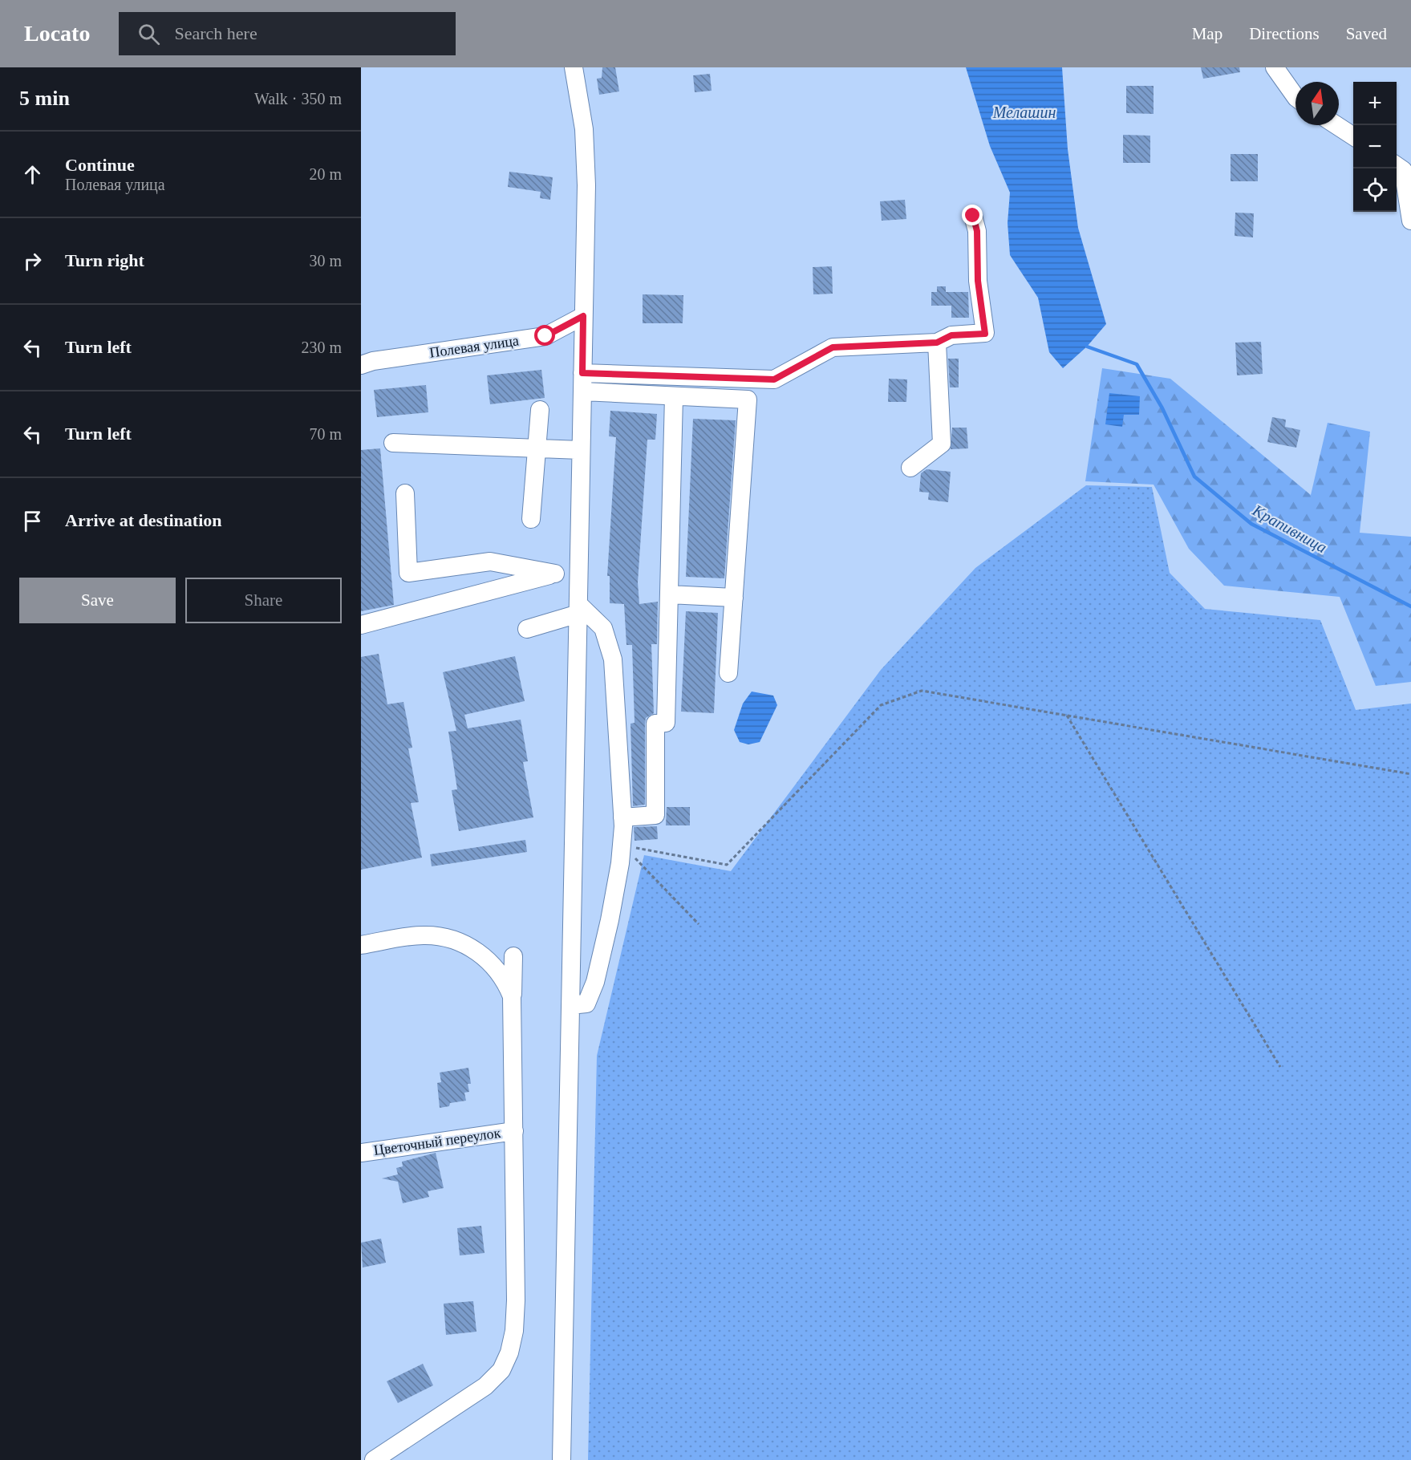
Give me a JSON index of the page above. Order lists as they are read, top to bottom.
{
  "streets": {
    "street": ["Полевая улица", "Цветочный переулок"]
  },
  "water": ["Мелашин", "Крапивница"],
  "north": "top",
  "page": {
    "header": "Locato",
    "search": "Search here",
    "nav": ["Map", "Directions", "Saved"],
    "heading": ["5 min", "Walk · 350 m"],
    "map_buttons": ["+", "−"],
    "list": [
      ["Continue", "Полевая улица", "20 m"],
      ["Turn right", "30 m"],
      ["Turn left", "230 m"],
      ["Turn left", "70 m"],
      "Arrive at destination"
    ],
    "buttons": ["Save", "Share"]
  }
}
